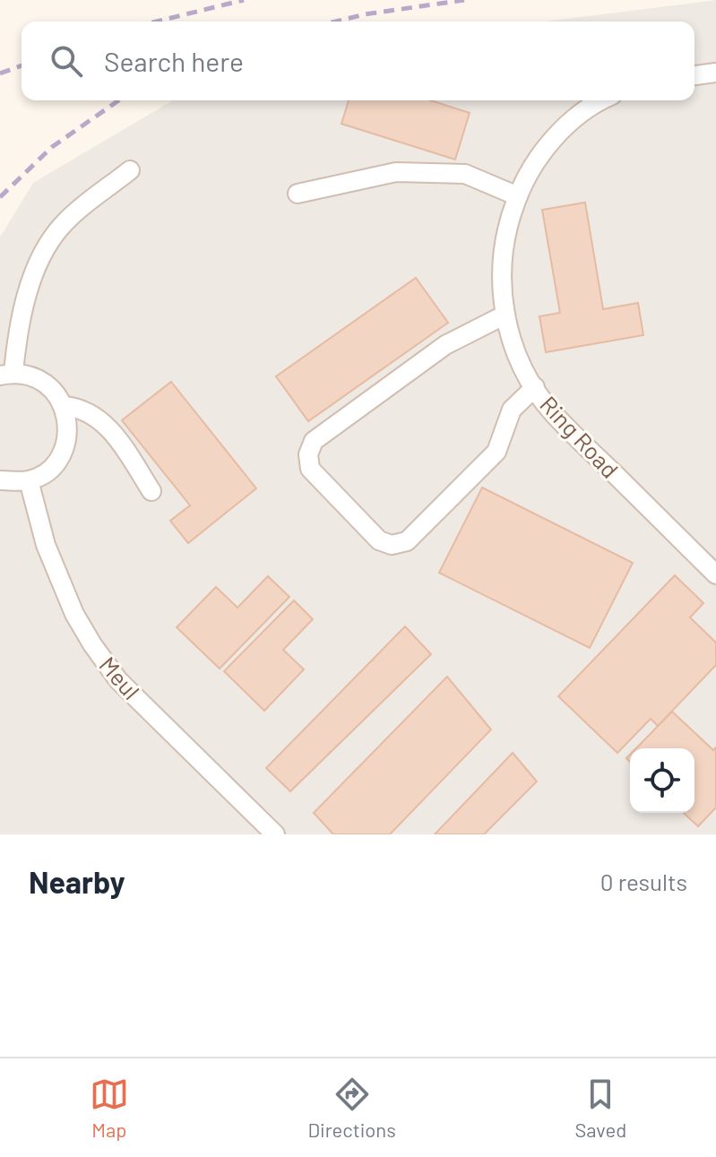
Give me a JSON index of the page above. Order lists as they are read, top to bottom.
{
  "streets": {
    "lane": ["Ring Road", "Meul"]
  },
  "page": {
    "search": "Search here",
    "heading": ["Nearby", "0 results"],
    "nav": ["Map", "Directions", "Saved"]
  }
}
